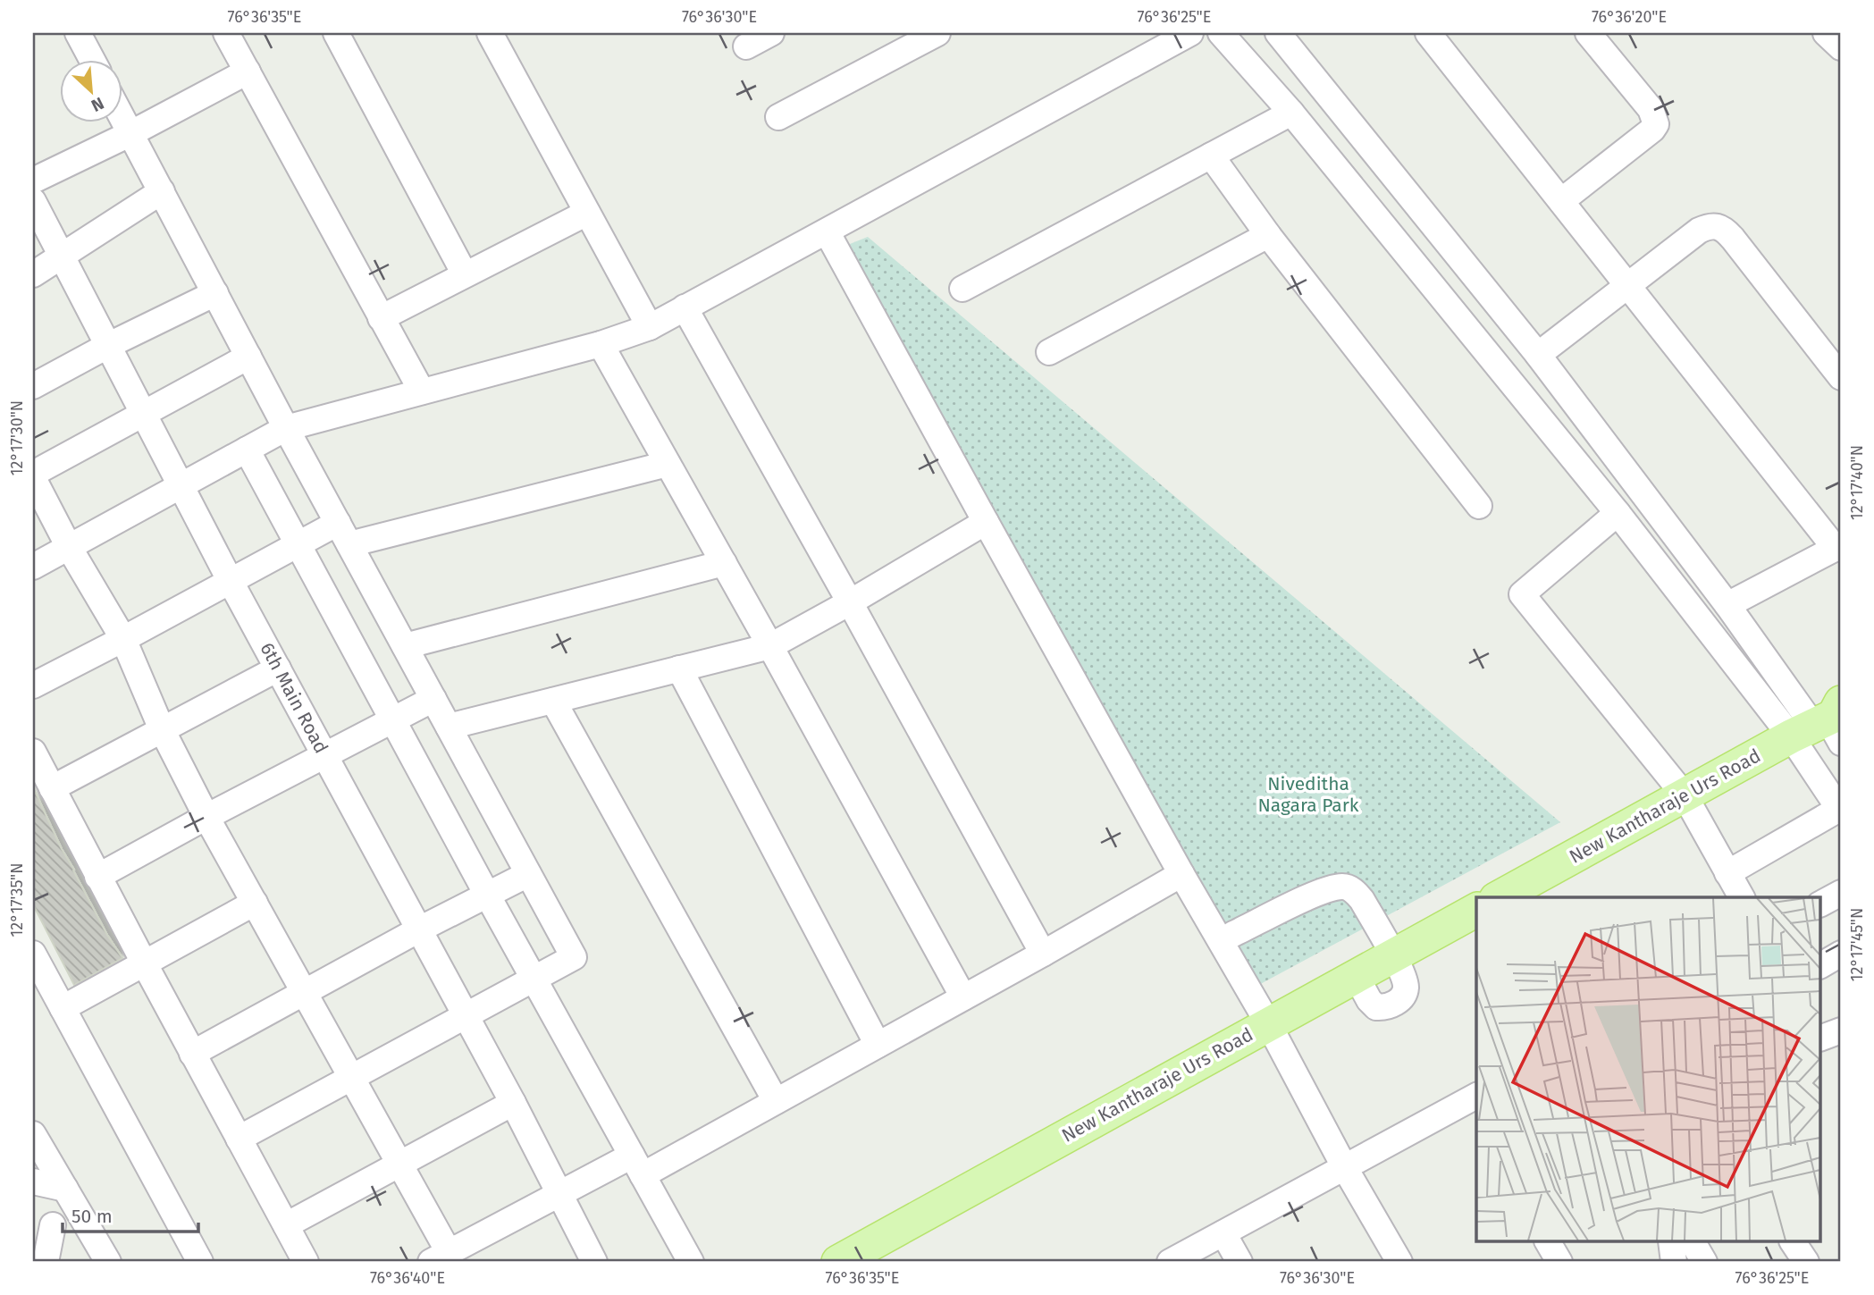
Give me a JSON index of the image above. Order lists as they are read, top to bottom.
{
  "streets": {
    "main road": ["New Kantharaje Urs Road"],
    "street": ["6th Main Road"]
  },
  "parks": ["Niveditha Nagara Park"],
  "scale_bar": "50 m",
  "north": "bottom right",
  "coordinates": [
    "76°36'35\"E",
    "76°36'30\"E",
    "76°36'25\"E",
    "76°36'20\"E",
    "12°17'30\"N",
    "12°17'40\"N",
    "12°17'35\"N",
    "12°17'45\"N",
    "76°36'40\"E"
  ]
}
